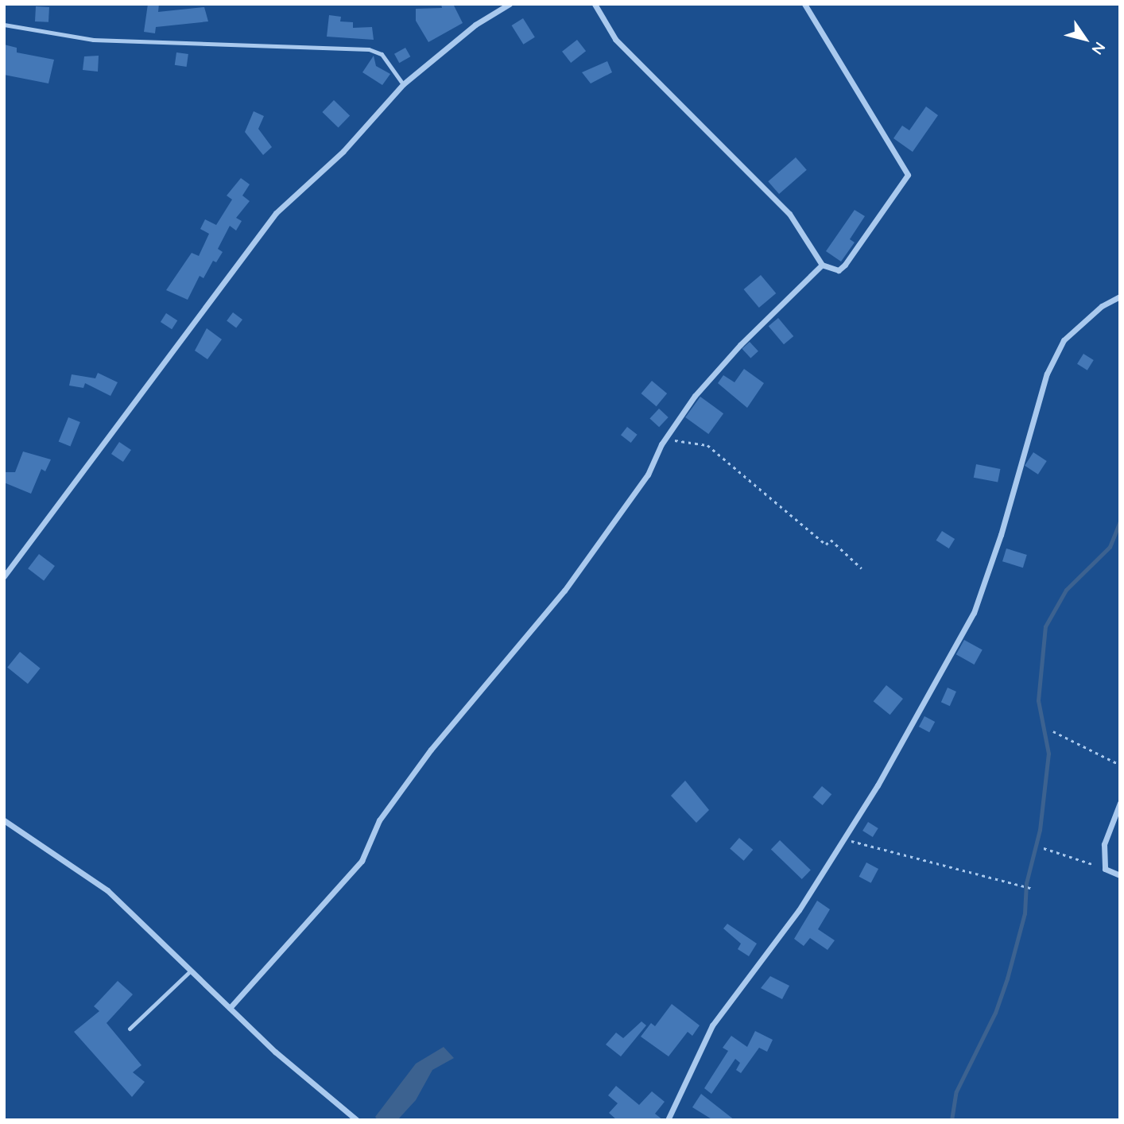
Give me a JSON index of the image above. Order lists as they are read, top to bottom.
{
  "north": "bottom right"
}
